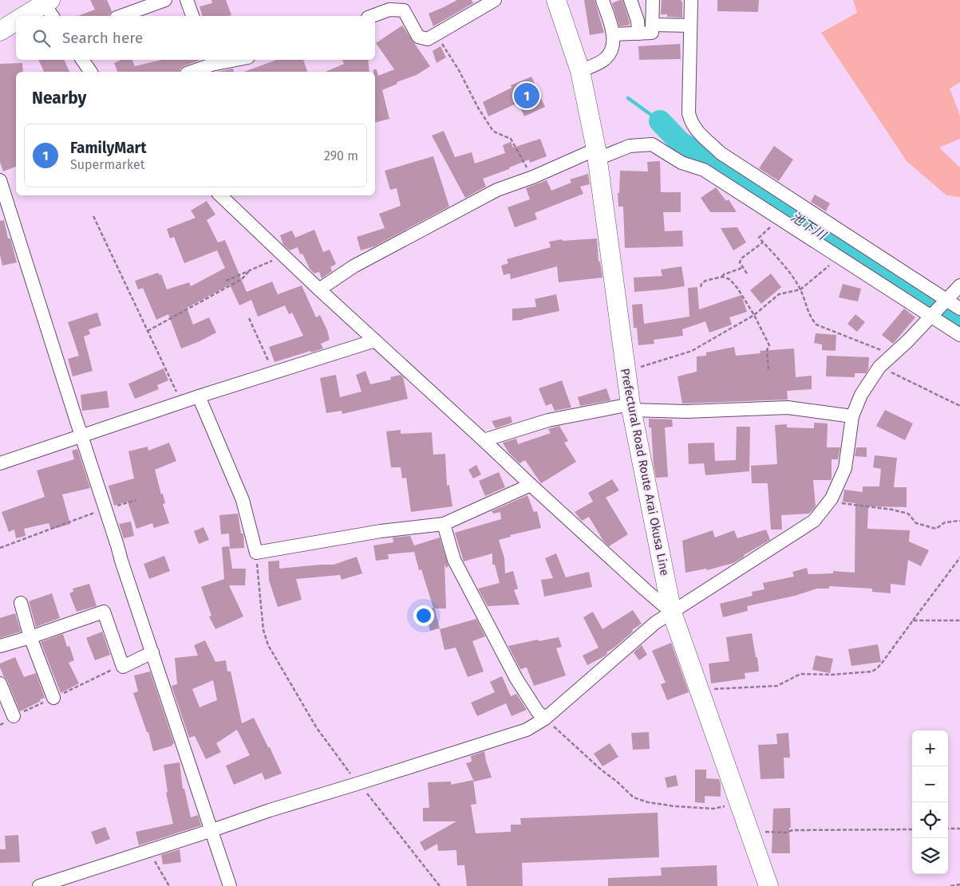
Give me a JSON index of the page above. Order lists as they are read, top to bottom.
{
  "streets": {
    "main road": ["Prefectural Road Route Arai Okusa Line"]
  },
  "water": ["池下川"],
  "page": {
    "search": "Search here",
    "heading": "Nearby",
    "pins": "1",
    "list": [
      {
        "mark": "1",
        "name": "FamilyMart",
        "note": "Supermarket",
        "value": "290 m"
      }
    ],
    "map_buttons": ["+", "−"]
  }
}
